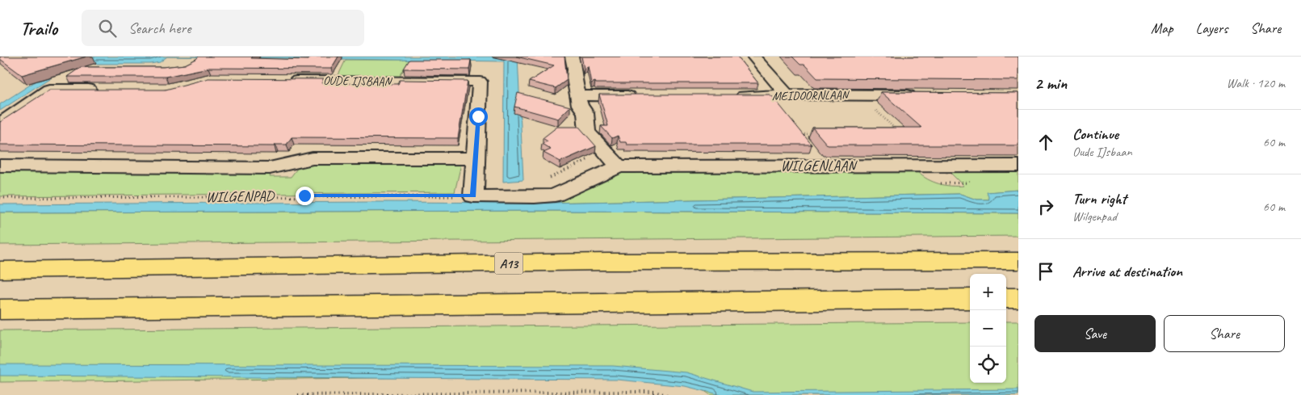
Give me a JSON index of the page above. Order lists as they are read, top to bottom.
{
  "streets": {
    "highway": ["A13"],
    "street": ["OUDE IJSBAAN", "MEIDOORNLAAN", "WILGENLAAN"],
    "path": ["WILGENPAD"]
  },
  "crossings": [
    ["OUDE IJSBAAN", "WILGENPAD"]
  ],
  "page": {
    "header": "Trailo",
    "search": "Search here",
    "nav": ["Map", "Layers", "Share"],
    "heading": ["2 min", "Walk · 120 m"],
    "list": [
      ["Continue", "Oude IJsbaan", "60 m"],
      ["Turn right", "Wilgenpad", "60 m"],
      "Arrive at destination"
    ],
    "map_buttons": ["+", "−"],
    "buttons": ["Save", "Share"]
  }
}
